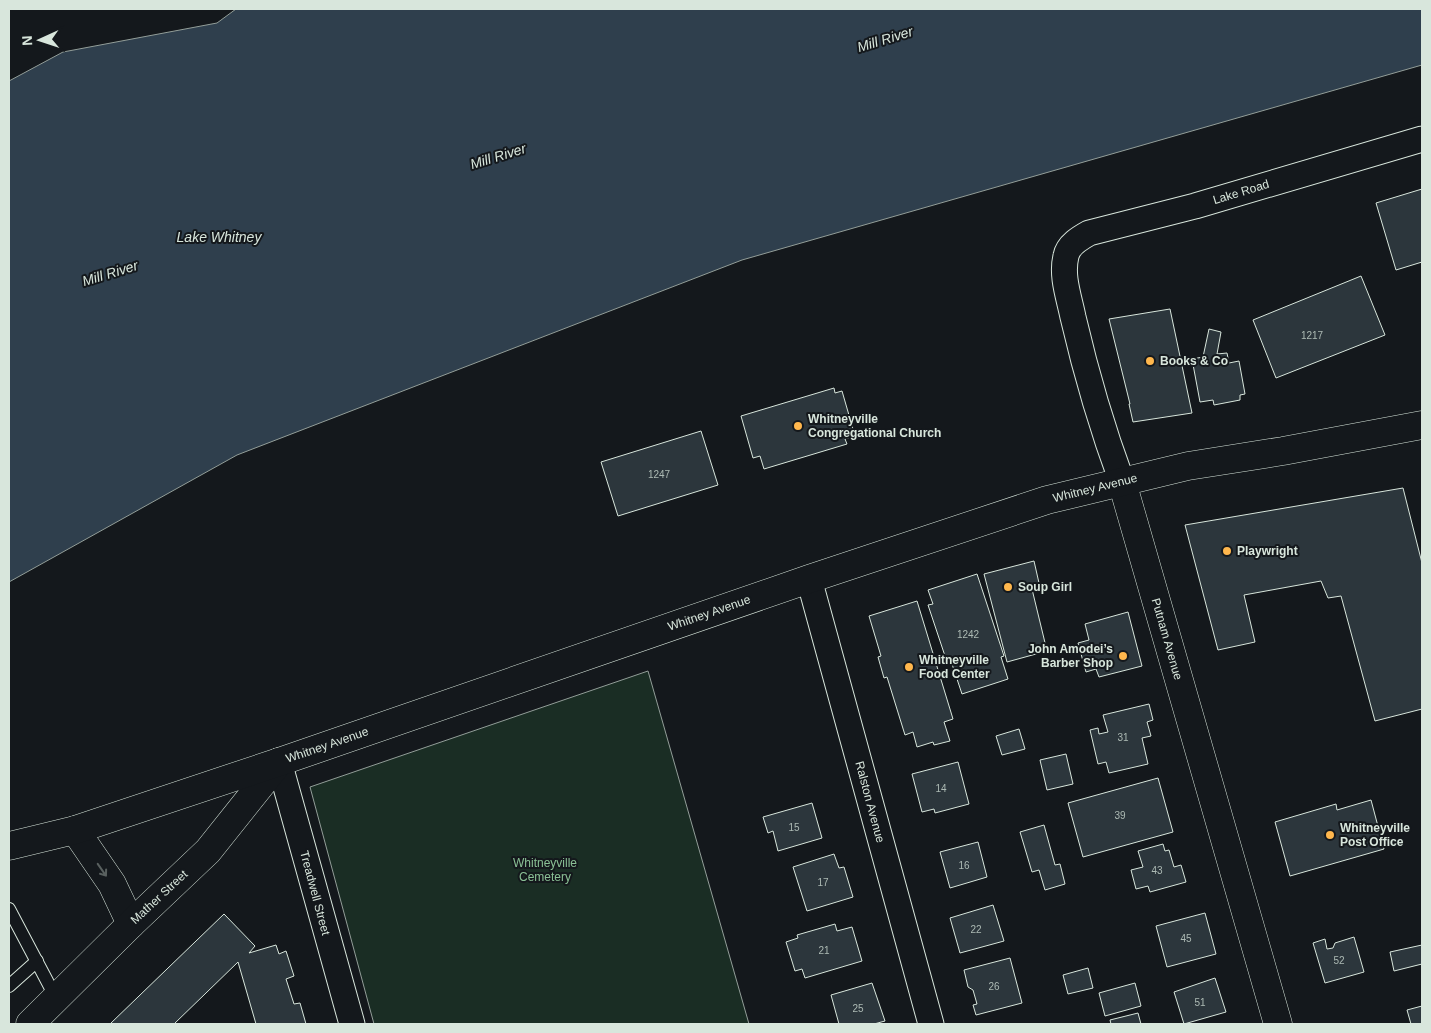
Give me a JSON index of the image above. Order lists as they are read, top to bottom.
{
  "streets": {
    "main road": ["Whitney Avenue", "Putnam Avenue", "Mather Street"],
    "street": ["Lake Road", "Ralston Avenue", "Treadwell Street"]
  },
  "crossings": [
    ["Lake Road", "Putnam Avenue"],
    ["Whitney Avenue", "Putnam Avenue"],
    ["Whitney Avenue", "Ralston Avenue"],
    ["Whitney Avenue", "Treadwell Street"],
    ["Whitney Avenue", "Mather Street"],
    ["Treadwell Street", "Mather Street"]
  ],
  "water": ["Mill River", "Lake Whitney"],
  "parks": ["Whitneyville Cemetery"],
  "places": [
    "Books & Co",
    "Whitneyville Congregational Church",
    "Playwright",
    "Soup Girl",
    "John Amodei’s Barber Shop",
    "Whitneyville Food Center",
    "Whitneyville Post Office"
  ],
  "house_numbers": [
    "1217",
    "1247",
    "1242",
    "31",
    "14",
    "39",
    "15",
    "16",
    "43",
    "17",
    "22",
    "45",
    "21",
    "52",
    "26",
    "51",
    "25"
  ],
  "north": "left"
}
